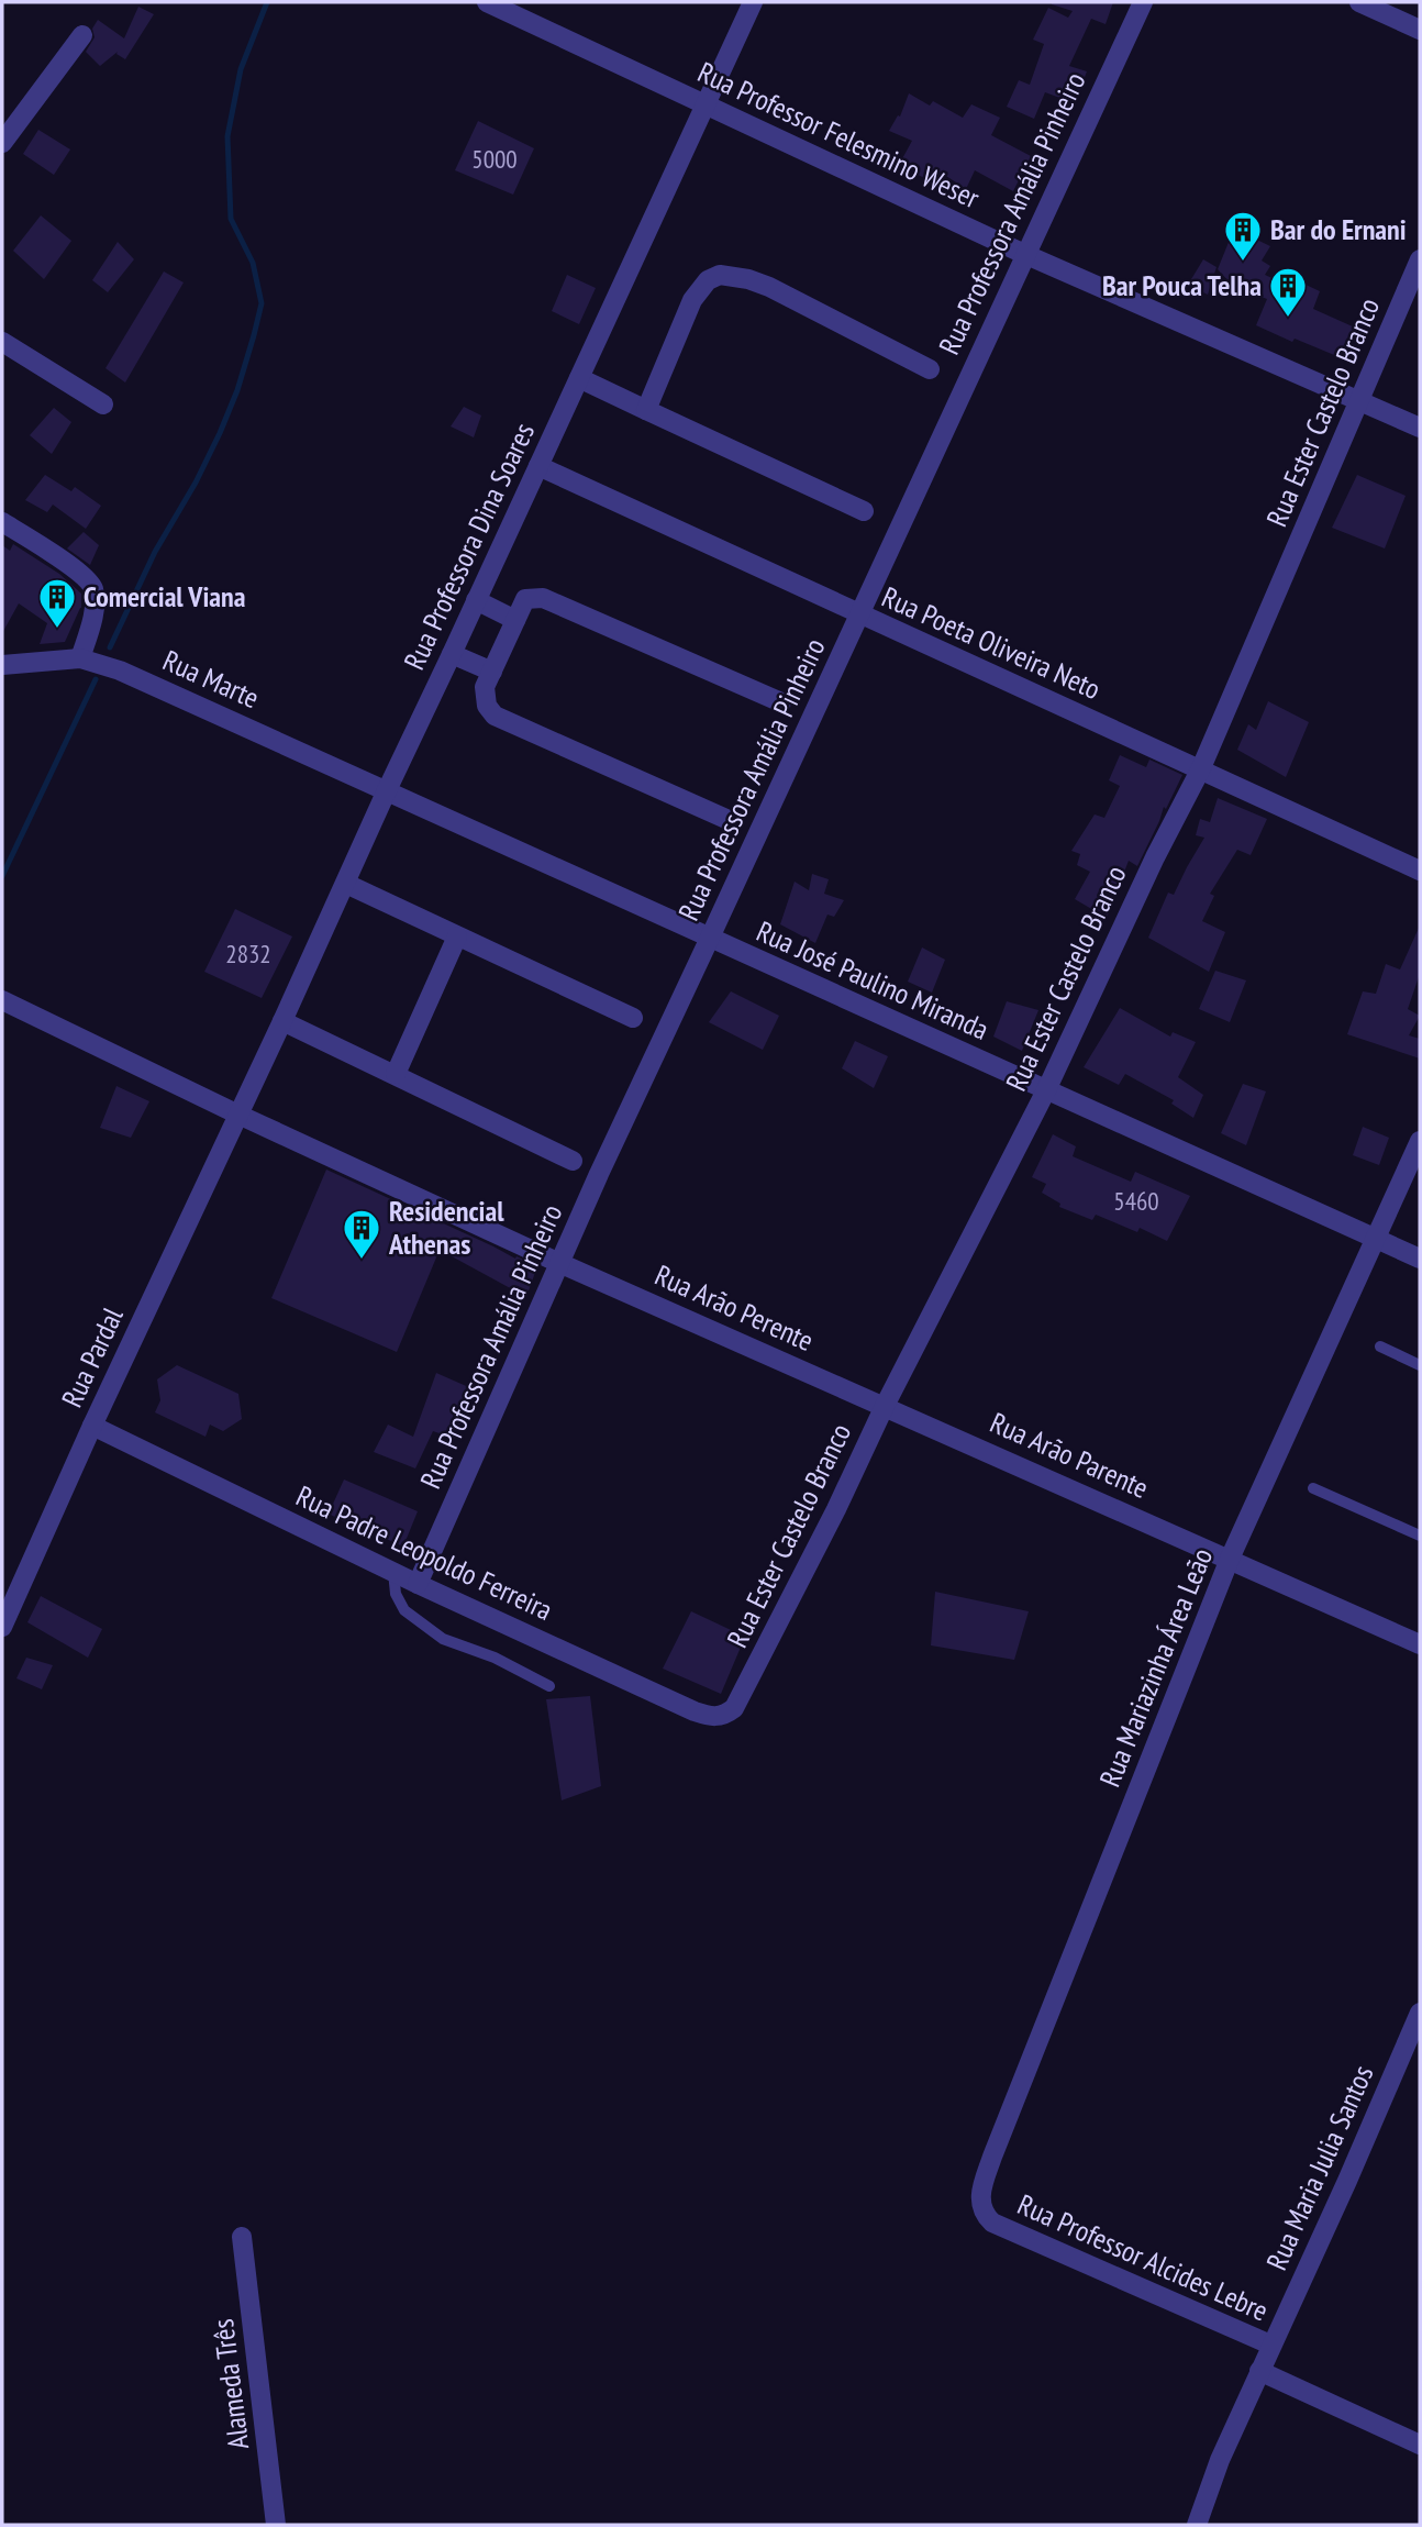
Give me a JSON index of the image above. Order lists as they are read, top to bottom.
{
  "streets": {
    "street": [
      "Rua Professor Felesmino Weser",
      "Rua Professora Amália Pinheiro",
      "Rua Ester Castelo Branco",
      "Rua Professora Dina Soares",
      "Rua Poeta Oliveira Neto",
      "Rua Marte",
      "Rua José Paulino Miranda",
      "Rua Arão Perente",
      "Rua Pardal",
      "Rua Arão Parente",
      "Rua Padre Leopoldo Ferreira",
      "Rua Mariazinha Área Leão",
      "Rua Maria Julia Santos",
      "Rua Professor Alcides Lebre",
      "Alameda Três"
    ]
  },
  "crossings": [
    ["Rua Professor Felesmino Weser", "Rua Professora Amália Pinheiro"],
    ["Rua Professor Felesmino Weser", "Rua Ester Castelo Branco"],
    ["Rua Professor Felesmino Weser", "Rua Professora Dina Soares"],
    ["Rua Professora Amália Pinheiro", "Rua Poeta Oliveira Neto"],
    ["Rua Professora Amália Pinheiro", "Rua José Paulino Miranda"],
    ["Rua Professora Amália Pinheiro", "Rua Arão Perente"],
    ["Rua Professora Amália Pinheiro", "Rua Padre Leopoldo Ferreira"],
    ["Rua Ester Castelo Branco", "Rua Poeta Oliveira Neto"],
    ["Rua Ester Castelo Branco", "Rua José Paulino Miranda"],
    ["Rua Ester Castelo Branco", "Rua Arão Perente"],
    ["Rua Ester Castelo Branco", "Rua Arão Parente"],
    ["Rua Ester Castelo Branco", "Rua Padre Leopoldo Ferreira"],
    ["Rua Professora Dina Soares", "Rua Poeta Oliveira Neto"],
    ["Rua Professora Dina Soares", "Rua Marte"],
    ["Rua Professora Dina Soares", "Rua José Paulino Miranda"],
    ["Rua Professora Dina Soares", "Rua Pardal"],
    ["Rua Marte", "Rua José Paulino Miranda"],
    ["Rua José Paulino Miranda", "Rua Mariazinha Área Leão"],
    ["Rua Arão Perente", "Rua Arão Parente"],
    ["Rua Pardal", "Rua Padre Leopoldo Ferreira"],
    ["Rua Arão Parente", "Rua Mariazinha Área Leão"],
    ["Rua Mariazinha Área Leão", "Rua Professor Alcides Lebre"],
    ["Rua Maria Julia Santos", "Rua Professor Alcides Lebre"]
  ],
  "places": {
    "building": [
      "Bar do Ernani",
      "Bar Pouca Telha",
      "Comercial Viana",
      "Residencial Athenas"
    ]
  },
  "house_numbers": ["5000", "2832", "5460"]
}
